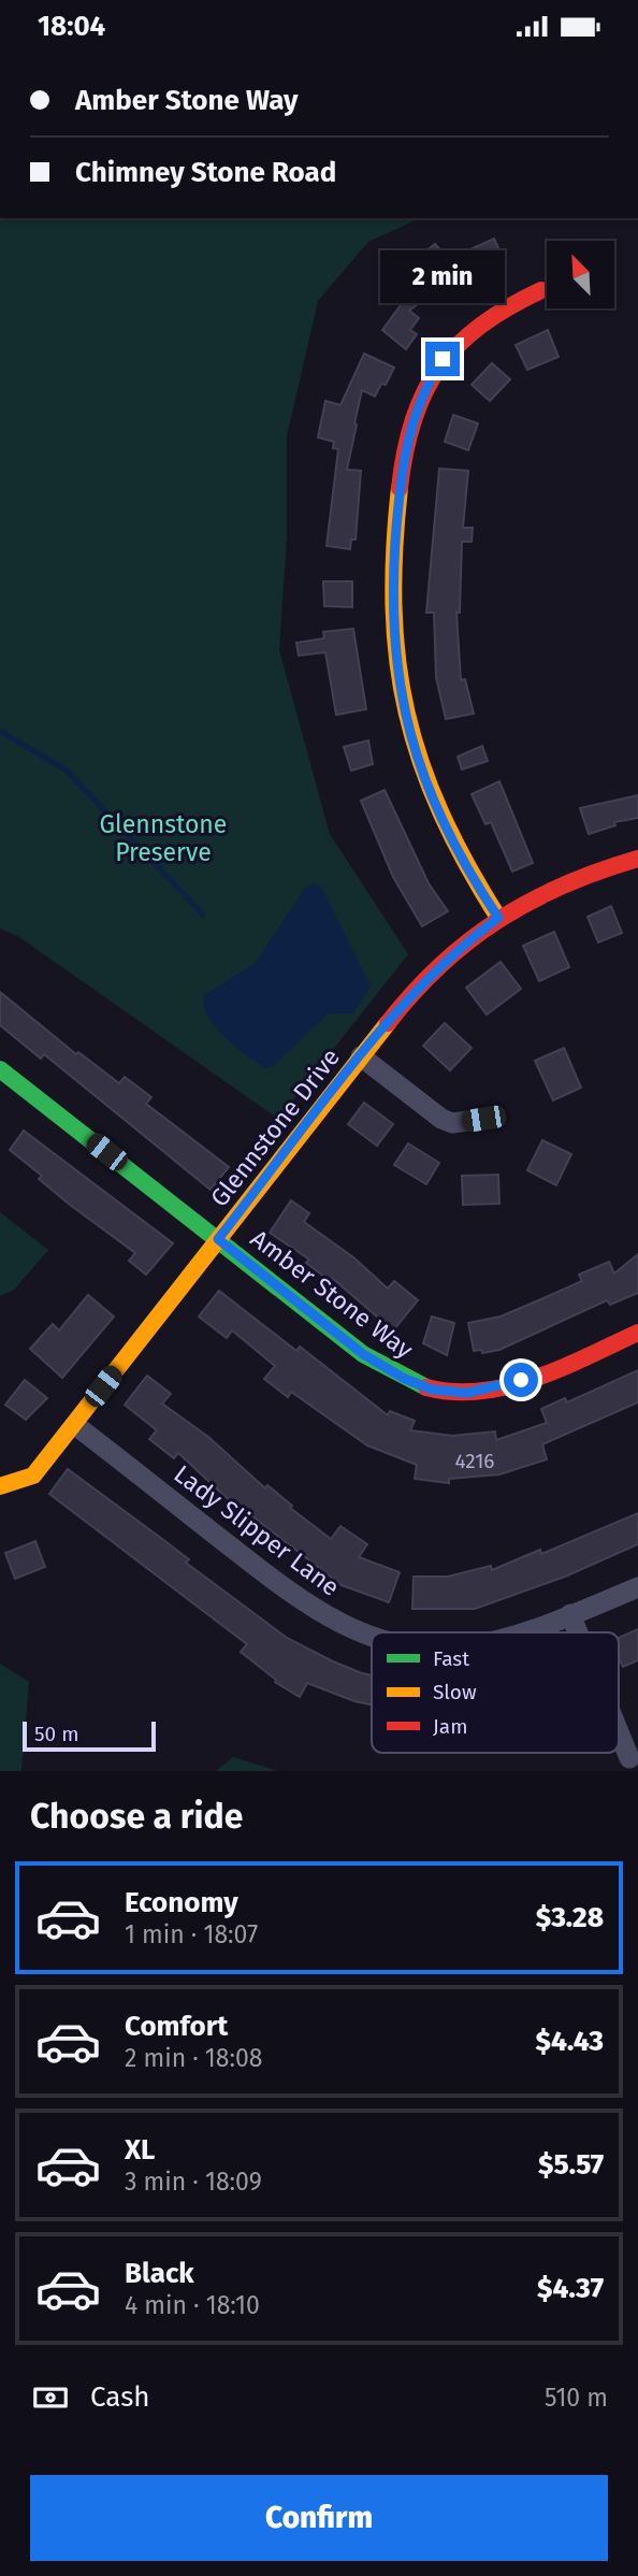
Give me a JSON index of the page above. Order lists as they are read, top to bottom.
{
  "streets": {
    "street": ["Glennstone Drive", "Amber Stone Way", "Lady Slipper Lane"]
  },
  "crossings": [
    ["Glennstone Drive", "Amber Stone Way"],
    ["Glennstone Drive", "Lady Slipper Lane"]
  ],
  "parks": ["Glennstone Preserve"],
  "house_numbers": ["4216"],
  "legend": ["Fast", "Slow", "Jam"],
  "scale_bar": "50 m",
  "north": "top left",
  "page": {
    "status": "18:04",
    "banner": ["Amber Stone Way", "Chimney Stone Road"],
    "bubble": "2 min",
    "scale": "50 m",
    "heading": "Choose a ride",
    "list": [
      {
        "name": "Economy",
        "note": "1 min · 18:07",
        "value": "$3.28"
      },
      {
        "name": "Comfort",
        "note": "2 min · 18:08",
        "value": "$4.43"
      },
      {
        "name": "XL",
        "note": "3 min · 18:09",
        "value": "$5.57"
      },
      {
        "name": "Black",
        "note": "4 min · 18:10",
        "value": "$4.37"
      }
    ],
    "pay": ["Cash", "510 m"],
    "buttons": "Confirm"
  }
}
